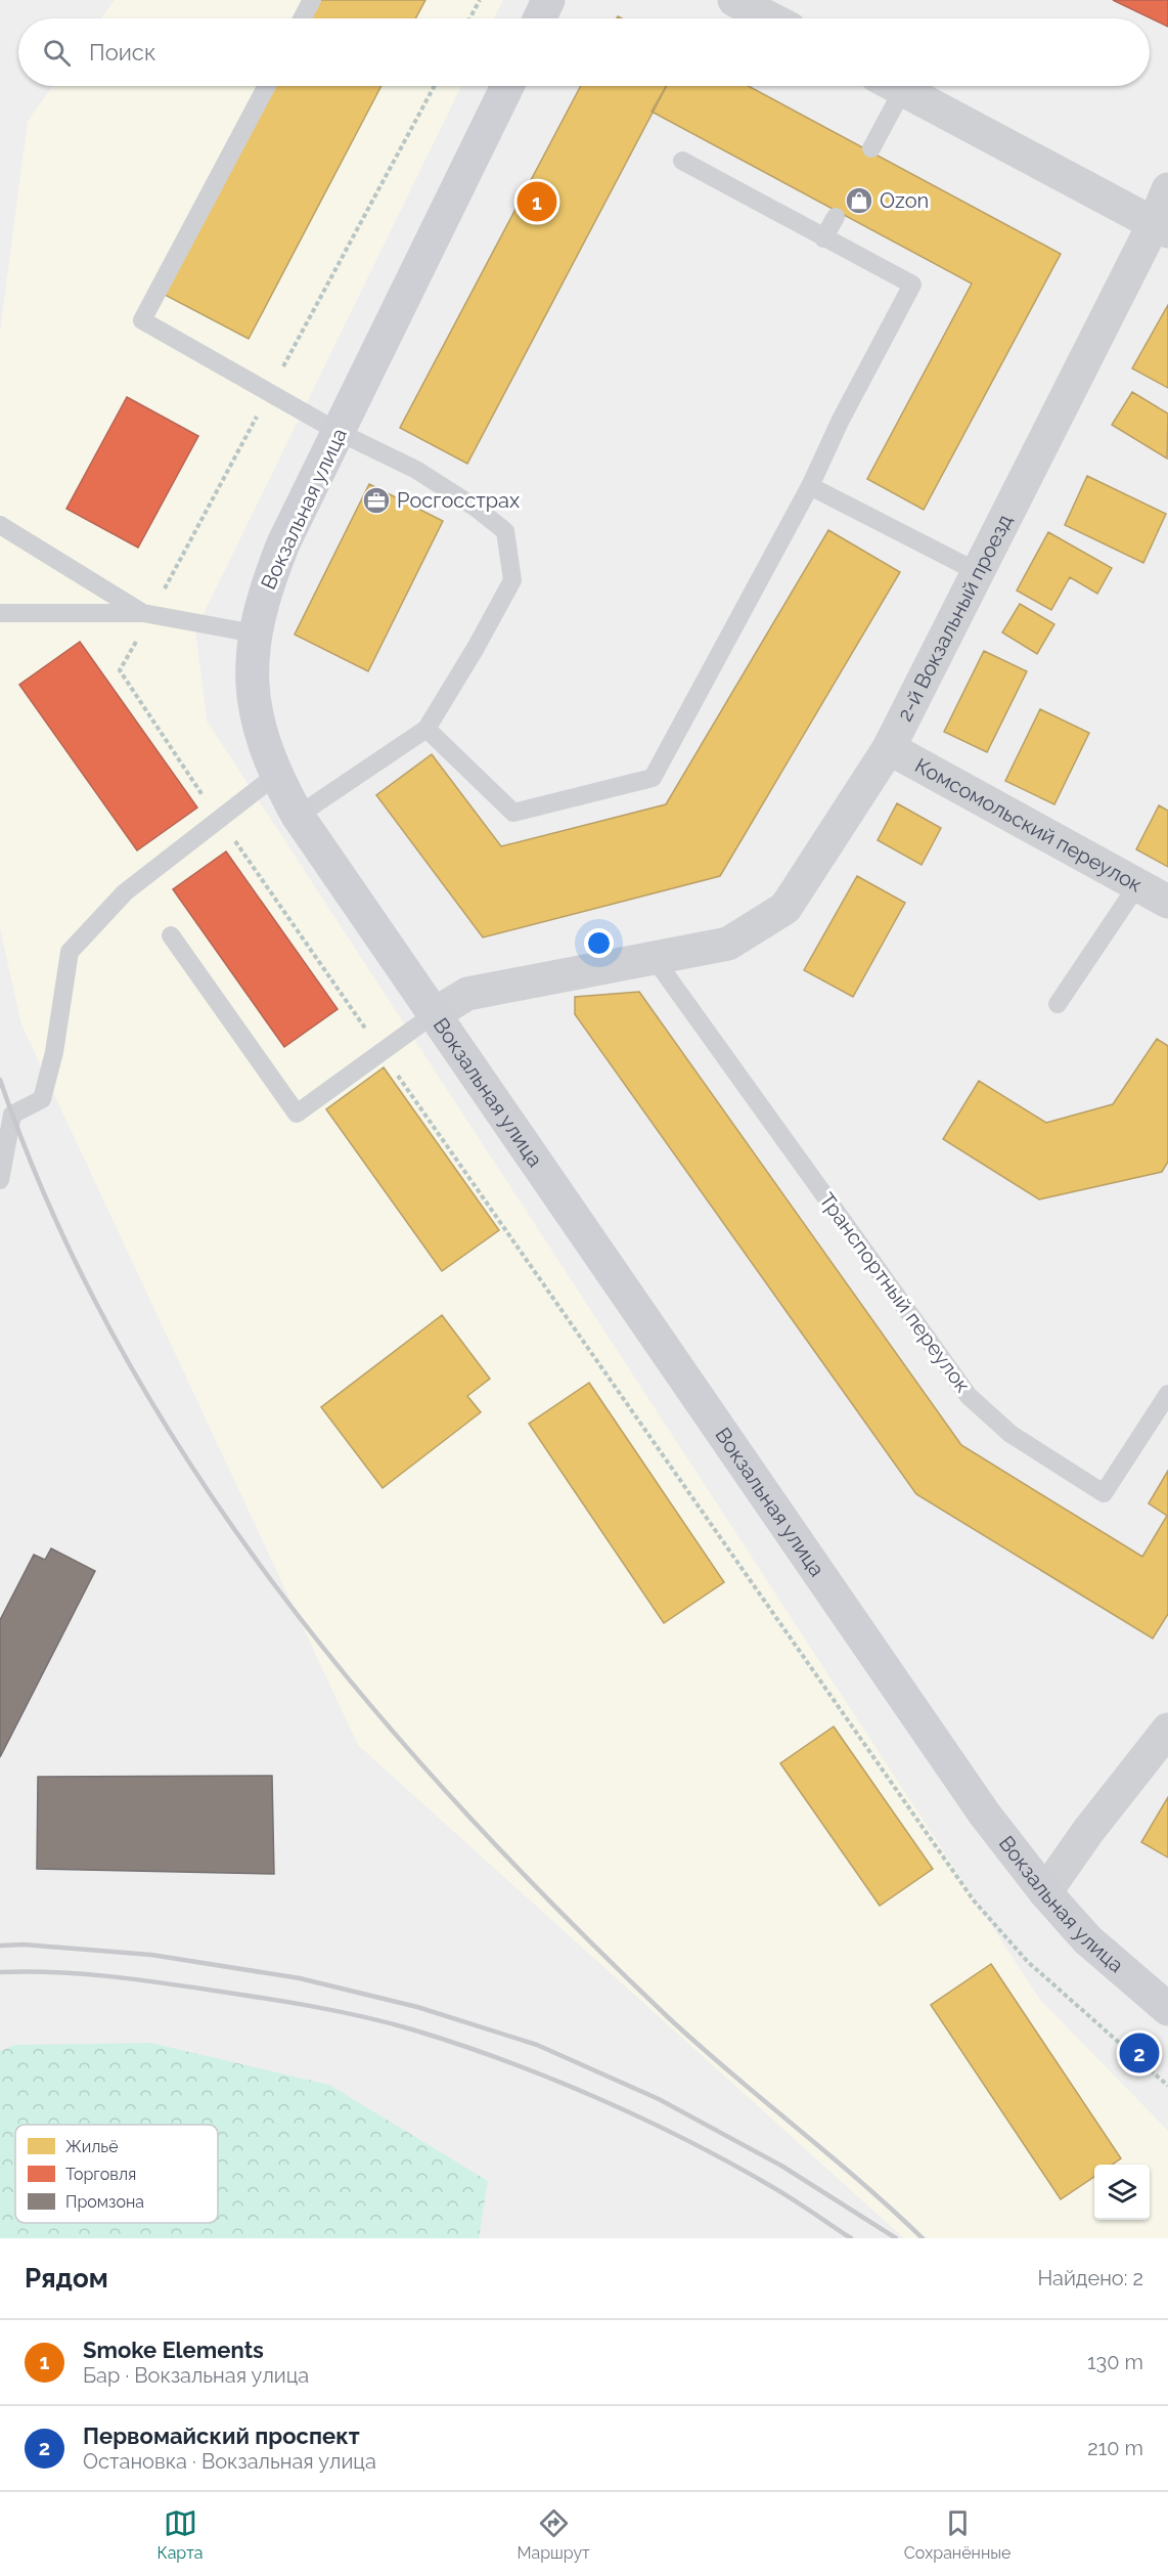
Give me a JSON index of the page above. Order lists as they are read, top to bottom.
{
  "streets": {
    "main road": ["Вокзальная улица"],
    "street": ["2-й Вокзальный проезд", "Комсомольский переулок"],
    "lane": ["Транспортный переулок"]
  },
  "crossings": [
    ["Вокзальная улица", "2-й Вокзальный проезд"],
    ["2-й Вокзальный проезд", "Комсомольский переулок"],
    ["2-й Вокзальный проезд", "Транспортный переулок"]
  ],
  "places": {
    "shop": ["Ozon"],
    "office": ["Росгосстрах"]
  },
  "legend": ["Жильё", "Торговля", "Промзона"],
  "page": {
    "search": "Поиск",
    "pins": ["1", "2"],
    "heading": ["Рядом", "Найдено: 2"],
    "list": [
      {
        "mark": "1",
        "name": "Smoke Elements",
        "note": "Бар · Вокзальная улица",
        "value": "130 m"
      },
      {
        "mark": "2",
        "name": "Первомайский проспект",
        "note": "Остановка · Вокзальная улица",
        "value": "210 m"
      }
    ],
    "nav": ["Карта", "Маршрут", "Сохранённые"]
  }
}
